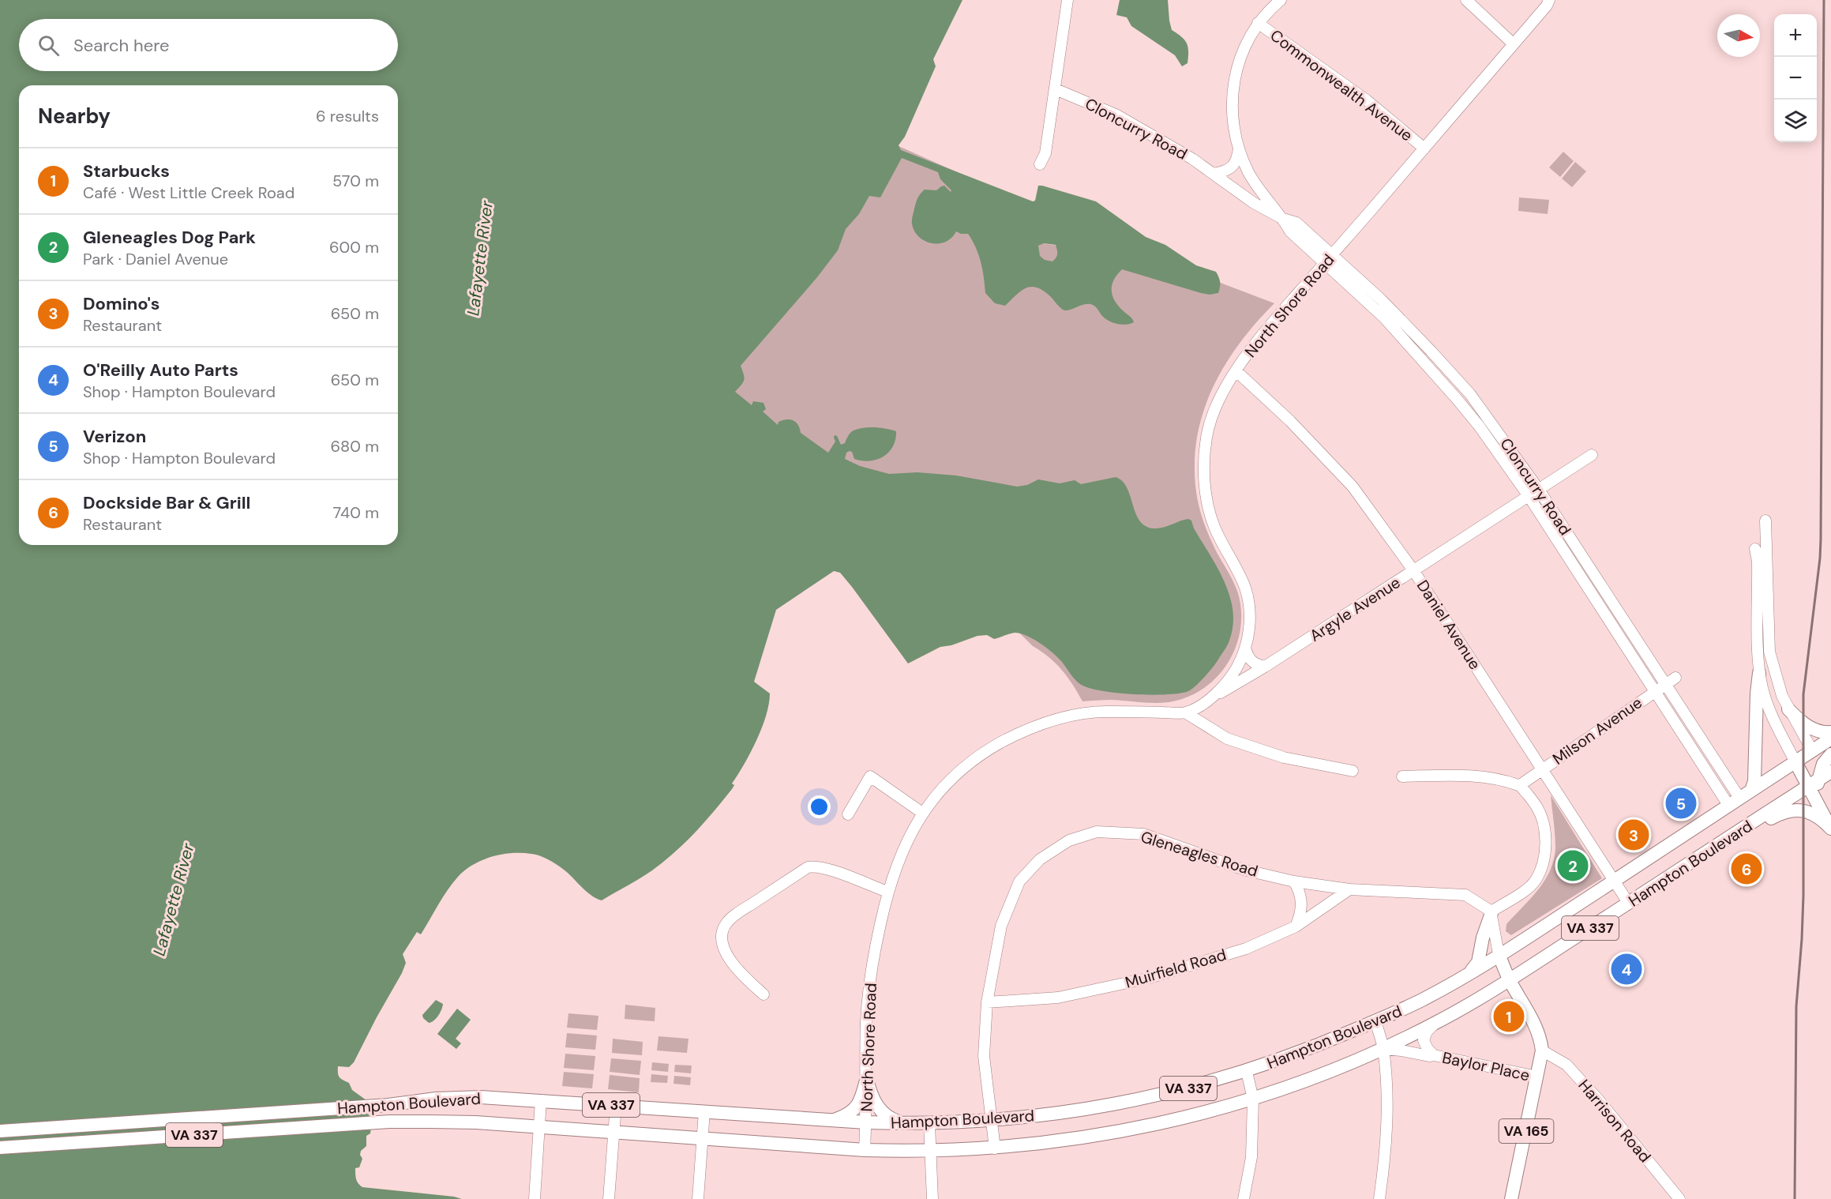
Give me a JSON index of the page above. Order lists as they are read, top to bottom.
{
  "streets": {
    "main road": ["Hampton Boulevard", "VA 337", "VA 165"],
    "street": [
      "Commonwealth Avenue",
      "Cloncurry Road",
      "North Shore Road",
      "Argyle Avenue",
      "Daniel Avenue",
      "Milson Avenue",
      "Gleneagles Road",
      "Muirfield Road",
      "Baylor Place",
      "Harrison Road"
    ]
  },
  "crossings": [
    ["Commonwealth Avenue", "North Shore Road"],
    ["Cloncurry Road", "North Shore Road"],
    ["Cloncurry Road", "Argyle Avenue"],
    ["Cloncurry Road", "Milson Avenue"],
    ["Cloncurry Road", "Hampton Boulevard"],
    ["North Shore Road", "Argyle Avenue"],
    ["North Shore Road", "Daniel Avenue"],
    ["North Shore Road", "Hampton Boulevard"],
    ["Argyle Avenue", "Daniel Avenue"],
    ["Daniel Avenue", "Milson Avenue"],
    ["Daniel Avenue", "Hampton Boulevard"],
    ["Gleneagles Road", "Hampton Boulevard"],
    ["Gleneagles Road", "Muirfield Road"],
    ["Hampton Boulevard", "Baylor Place"],
    ["Hampton Boulevard", "VA 165"],
    ["Baylor Place", "VA 165"],
    ["Harrison Road", "VA 165"]
  ],
  "water": ["Lafayette River"],
  "north": "right",
  "page": {
    "map_buttons": ["+", "−"],
    "search": "Search here",
    "heading": ["Nearby", "6 results"],
    "list": [
      {
        "mark": "1",
        "name": "Starbucks",
        "note": "Café · West Little Creek Road",
        "value": "570 m"
      },
      {
        "mark": "2",
        "name": "Gleneagles Dog Park",
        "note": "Park · Daniel Avenue",
        "value": "600 m"
      },
      {
        "mark": "3",
        "name": "Domino's",
        "note": "Restaurant",
        "value": "650 m"
      },
      {
        "mark": "4",
        "name": "O'Reilly Auto Parts",
        "note": "Shop · Hampton Boulevard",
        "value": "650 m"
      },
      {
        "mark": "5",
        "name": "Verizon",
        "note": "Shop · Hampton Boulevard",
        "value": "680 m"
      },
      {
        "mark": "6",
        "name": "Dockside Bar & Grill",
        "note": "Restaurant",
        "value": "740 m"
      }
    ],
    "pins": [
      "5",
      "3",
      "2",
      "6",
      "4",
      "1"
    ]
  }
}
